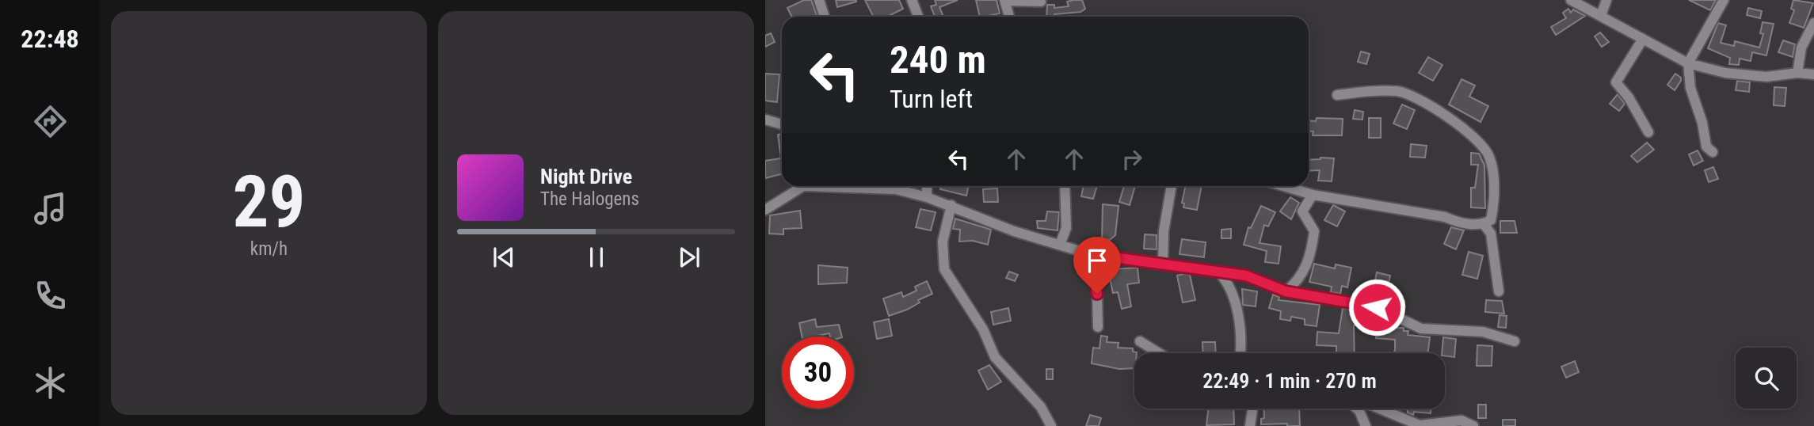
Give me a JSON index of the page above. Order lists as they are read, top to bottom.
{
  "page": {
    "tabs": "22:48",
    "tile": ["29", "km/h"],
    "turn": ["240 m", "Turn left"],
    "song": ["Night Drive", "The Halogens"],
    "limit": "30",
    "trip": "22:49 · 1 min · 270 m"
  }
}
